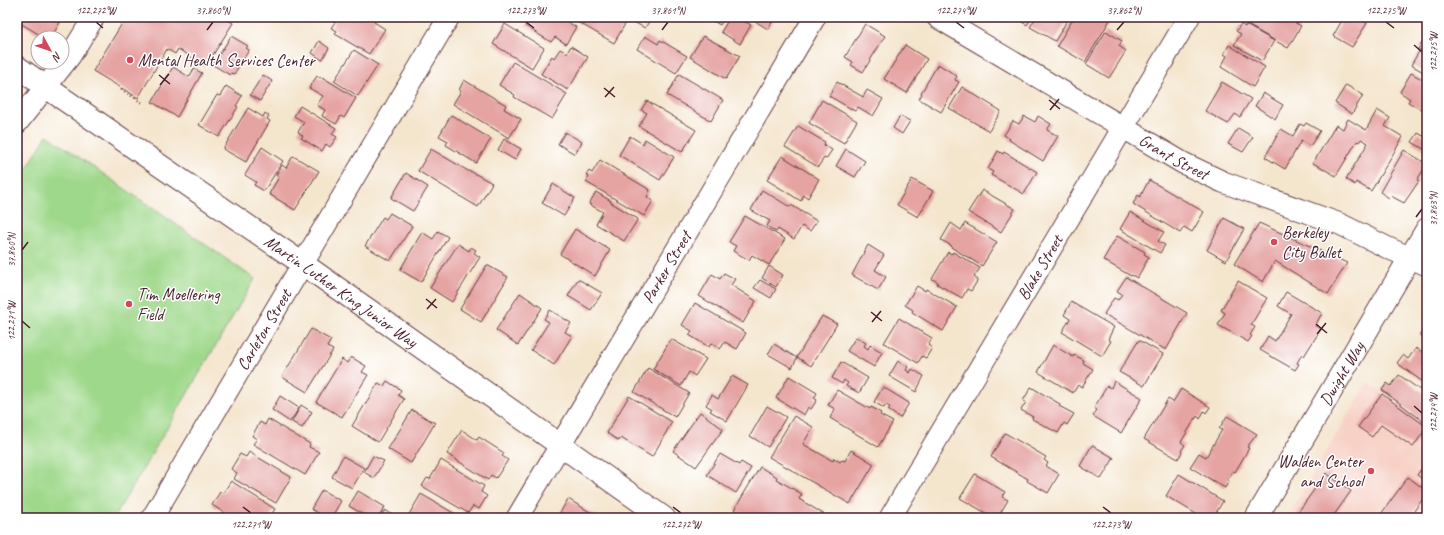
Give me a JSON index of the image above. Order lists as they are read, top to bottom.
{
  "streets": {
    "street": [
      "Grant Street",
      "Parker Street",
      "Blake Street",
      "Martin Luther King Junior Way",
      "Carleton Street",
      "Dwight Way"
    ]
  },
  "crossings": [
    ["Grant Street", "Blake Street"],
    ["Grant Street", "Dwight Way"],
    ["Parker Street", "Martin Luther King Junior Way"],
    ["Martin Luther King Junior Way", "Carleton Street"]
  ],
  "places": [
    "Mental Health Services Center",
    "Berkeley City Ballet",
    "Tim Moellering Field",
    "Walden Center and School"
  ],
  "north": "bottom right",
  "coordinates": [
    "122.272°W",
    "37.860°N",
    "122.273°W",
    "37.861°N",
    "122.274°W",
    "37.862°N",
    "122.275°W",
    "37.863°N",
    "122.271°W"
  ]
}
